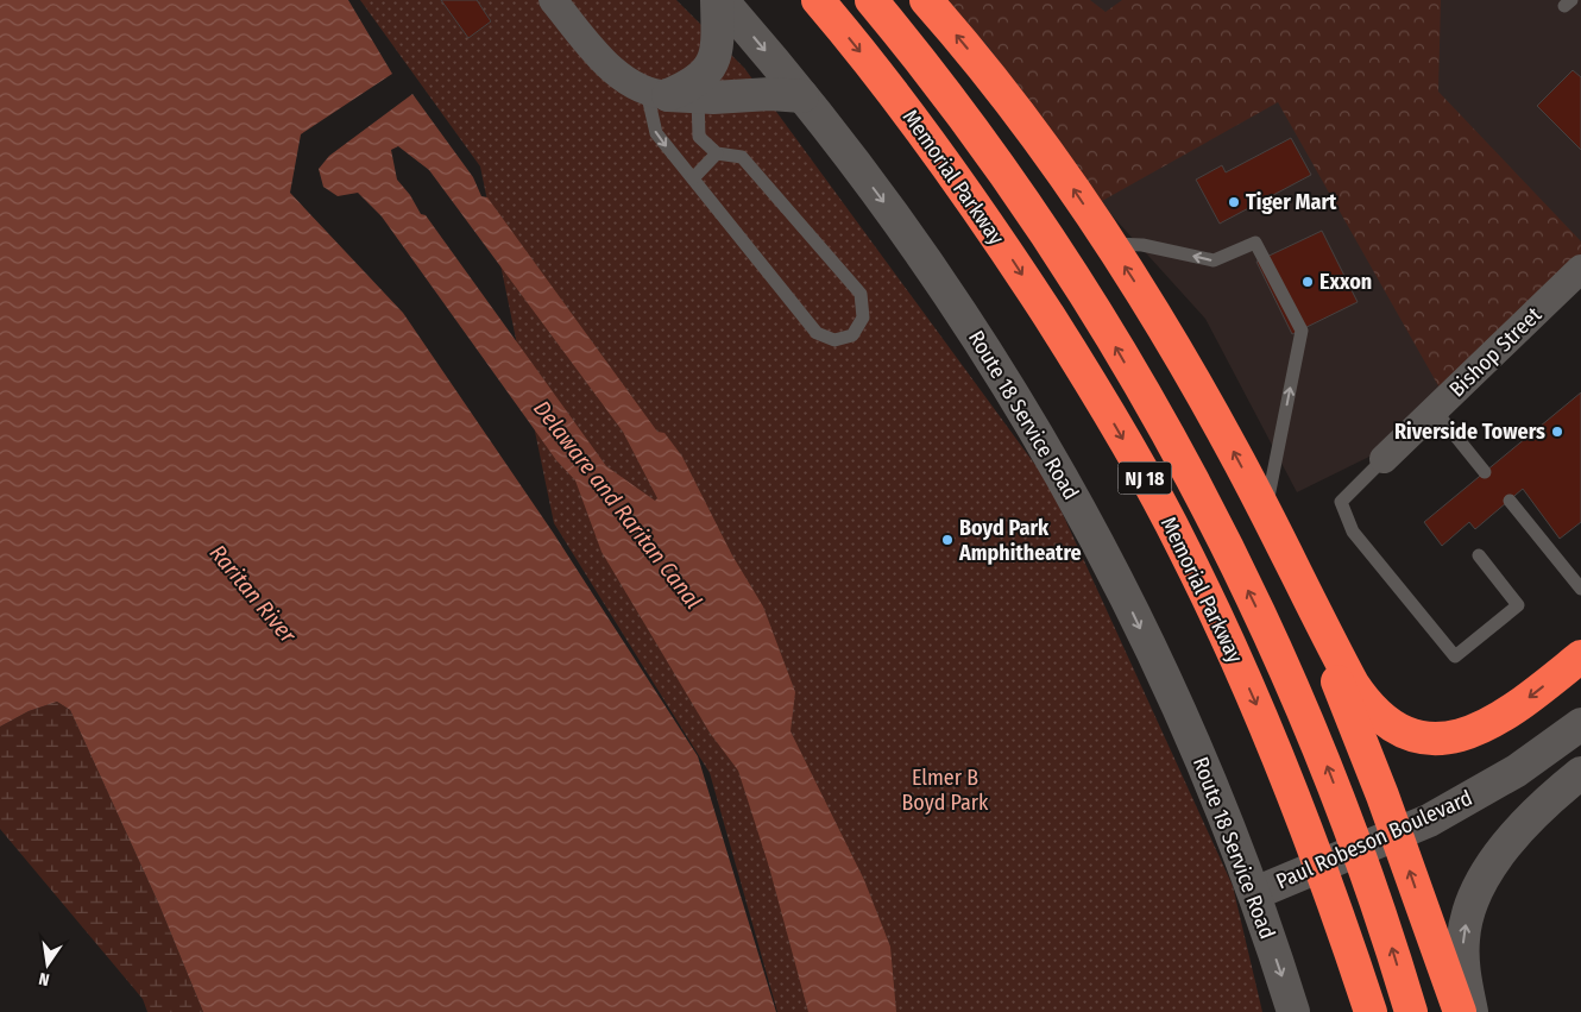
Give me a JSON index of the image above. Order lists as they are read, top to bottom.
{
  "streets": {
    "highway": ["Memorial Parkway", "NJ 18"],
    "main road": ["Route 18 Service Road", "Paul Robeson Boulevard"],
    "street": ["Bishop Street"]
  },
  "crossings": [
    ["Route 18 Service Road", "Paul Robeson Boulevard"]
  ],
  "one_way": ["Route 18 Service Road"],
  "water": ["Delaware and Raritan Canal", "Raritan River"],
  "parks": ["Elmer B Boyd Park"],
  "places": [
    "Tiger Mart",
    "Exxon",
    "Riverside Towers",
    "Boyd Park Amphitheatre"
  ],
  "north": "bottom"
}
